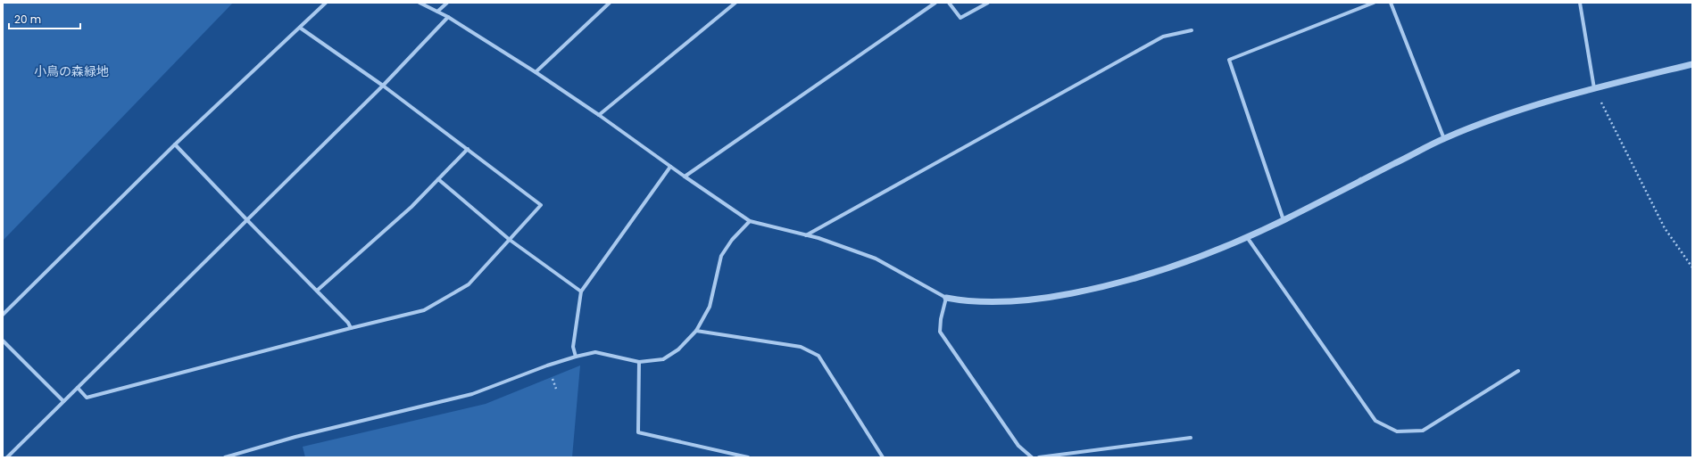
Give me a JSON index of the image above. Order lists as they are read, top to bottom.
{
  "parks": ["小鳥の森緑地"],
  "scale_bar": "20 m"
}
